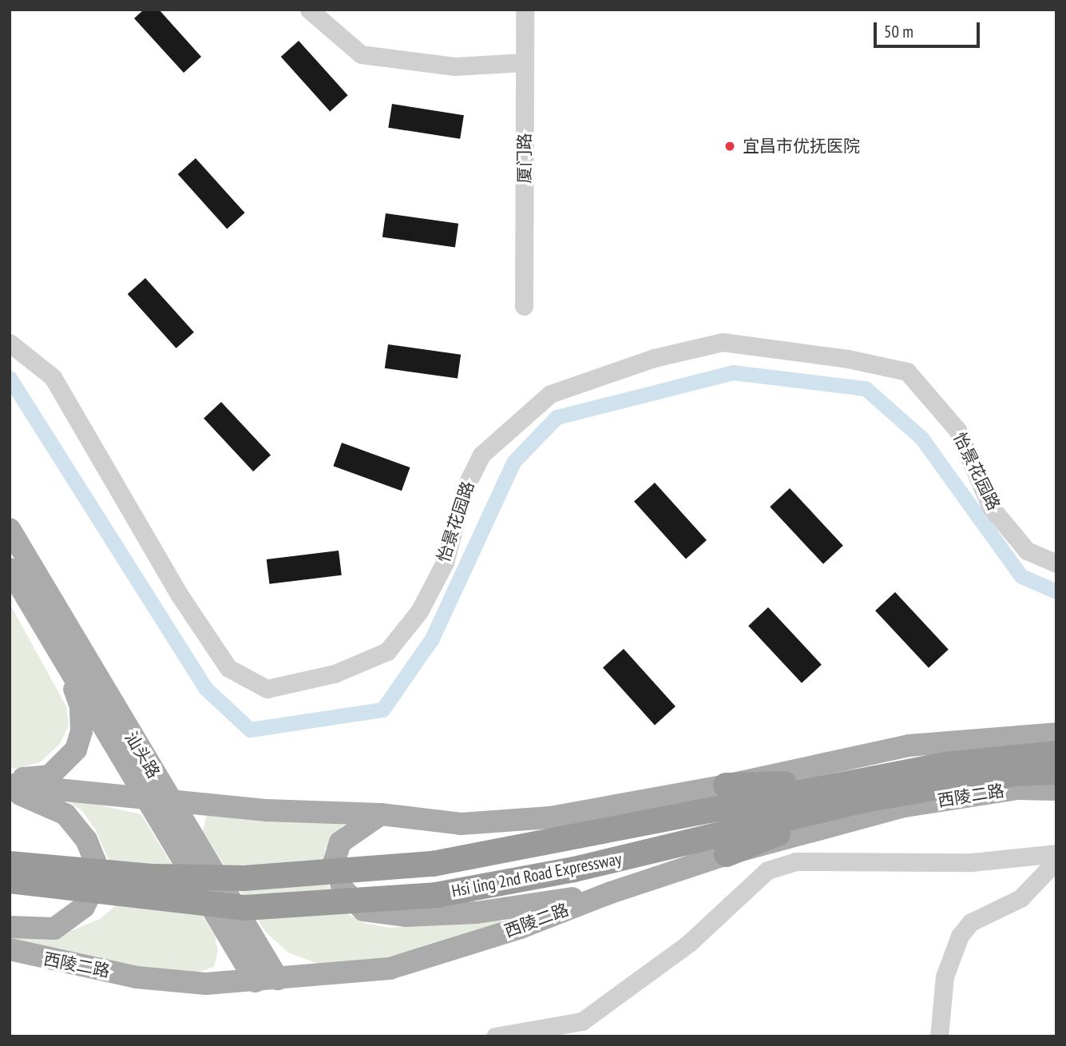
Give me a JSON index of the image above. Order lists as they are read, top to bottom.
{
  "streets": {
    "highway": ["Hsi ling 2nd Road Expressway"],
    "main road": ["汕头路", "西陵二路"],
    "street": ["厦门路", "怡景花园路"]
  },
  "crossings": [
    ["汕头路", "西陵二路"]
  ],
  "places": ["宜昌市优抚医院"],
  "scale_bar": "50 m"
}
